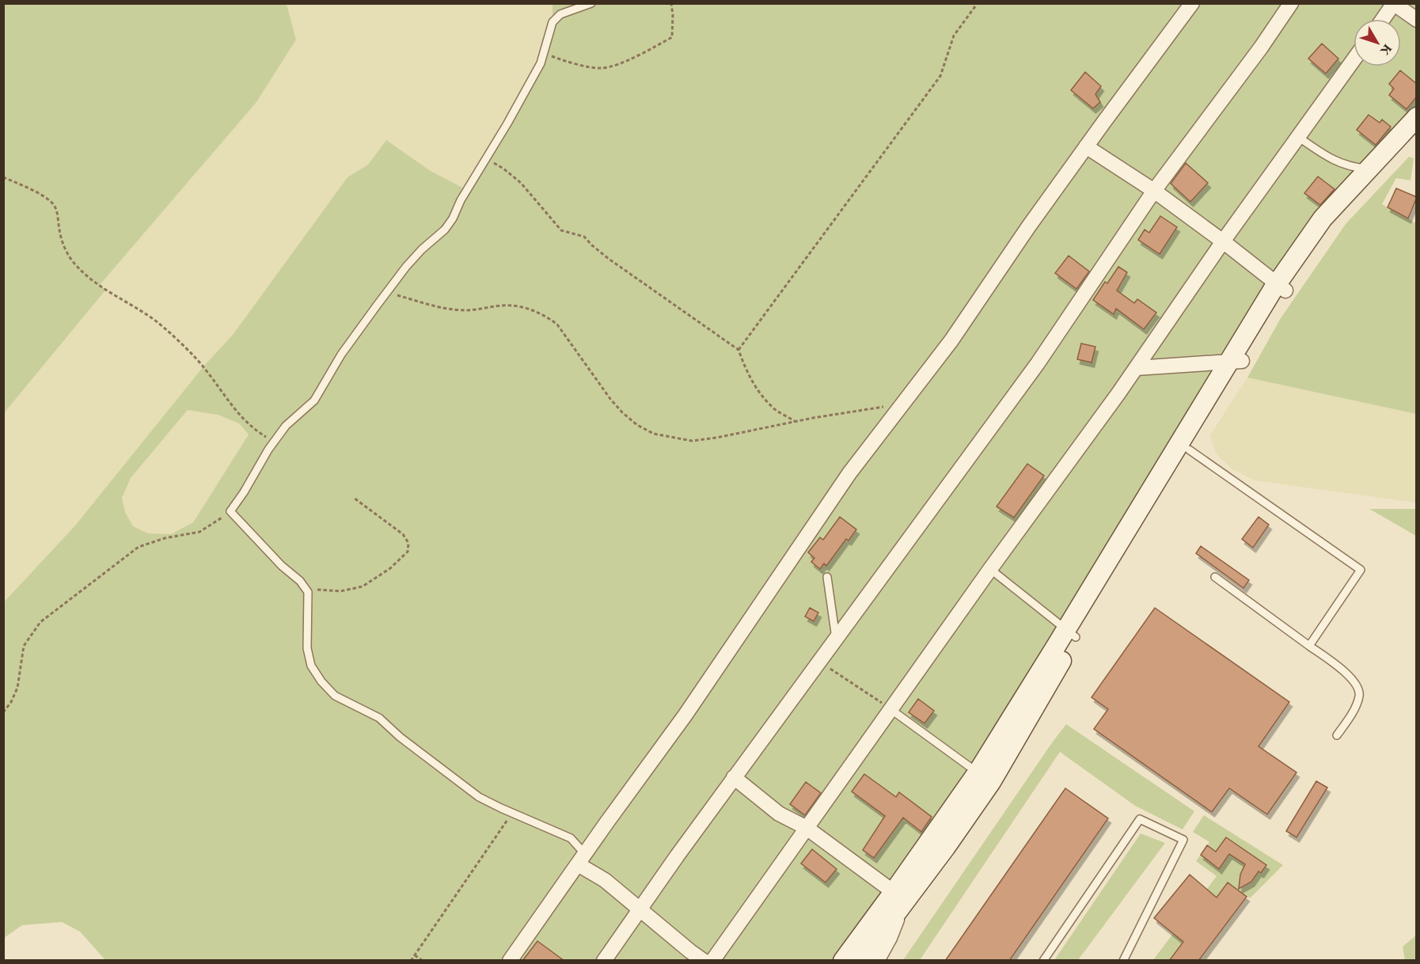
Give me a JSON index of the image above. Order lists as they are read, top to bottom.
{
  "north": "bottom right"
}
